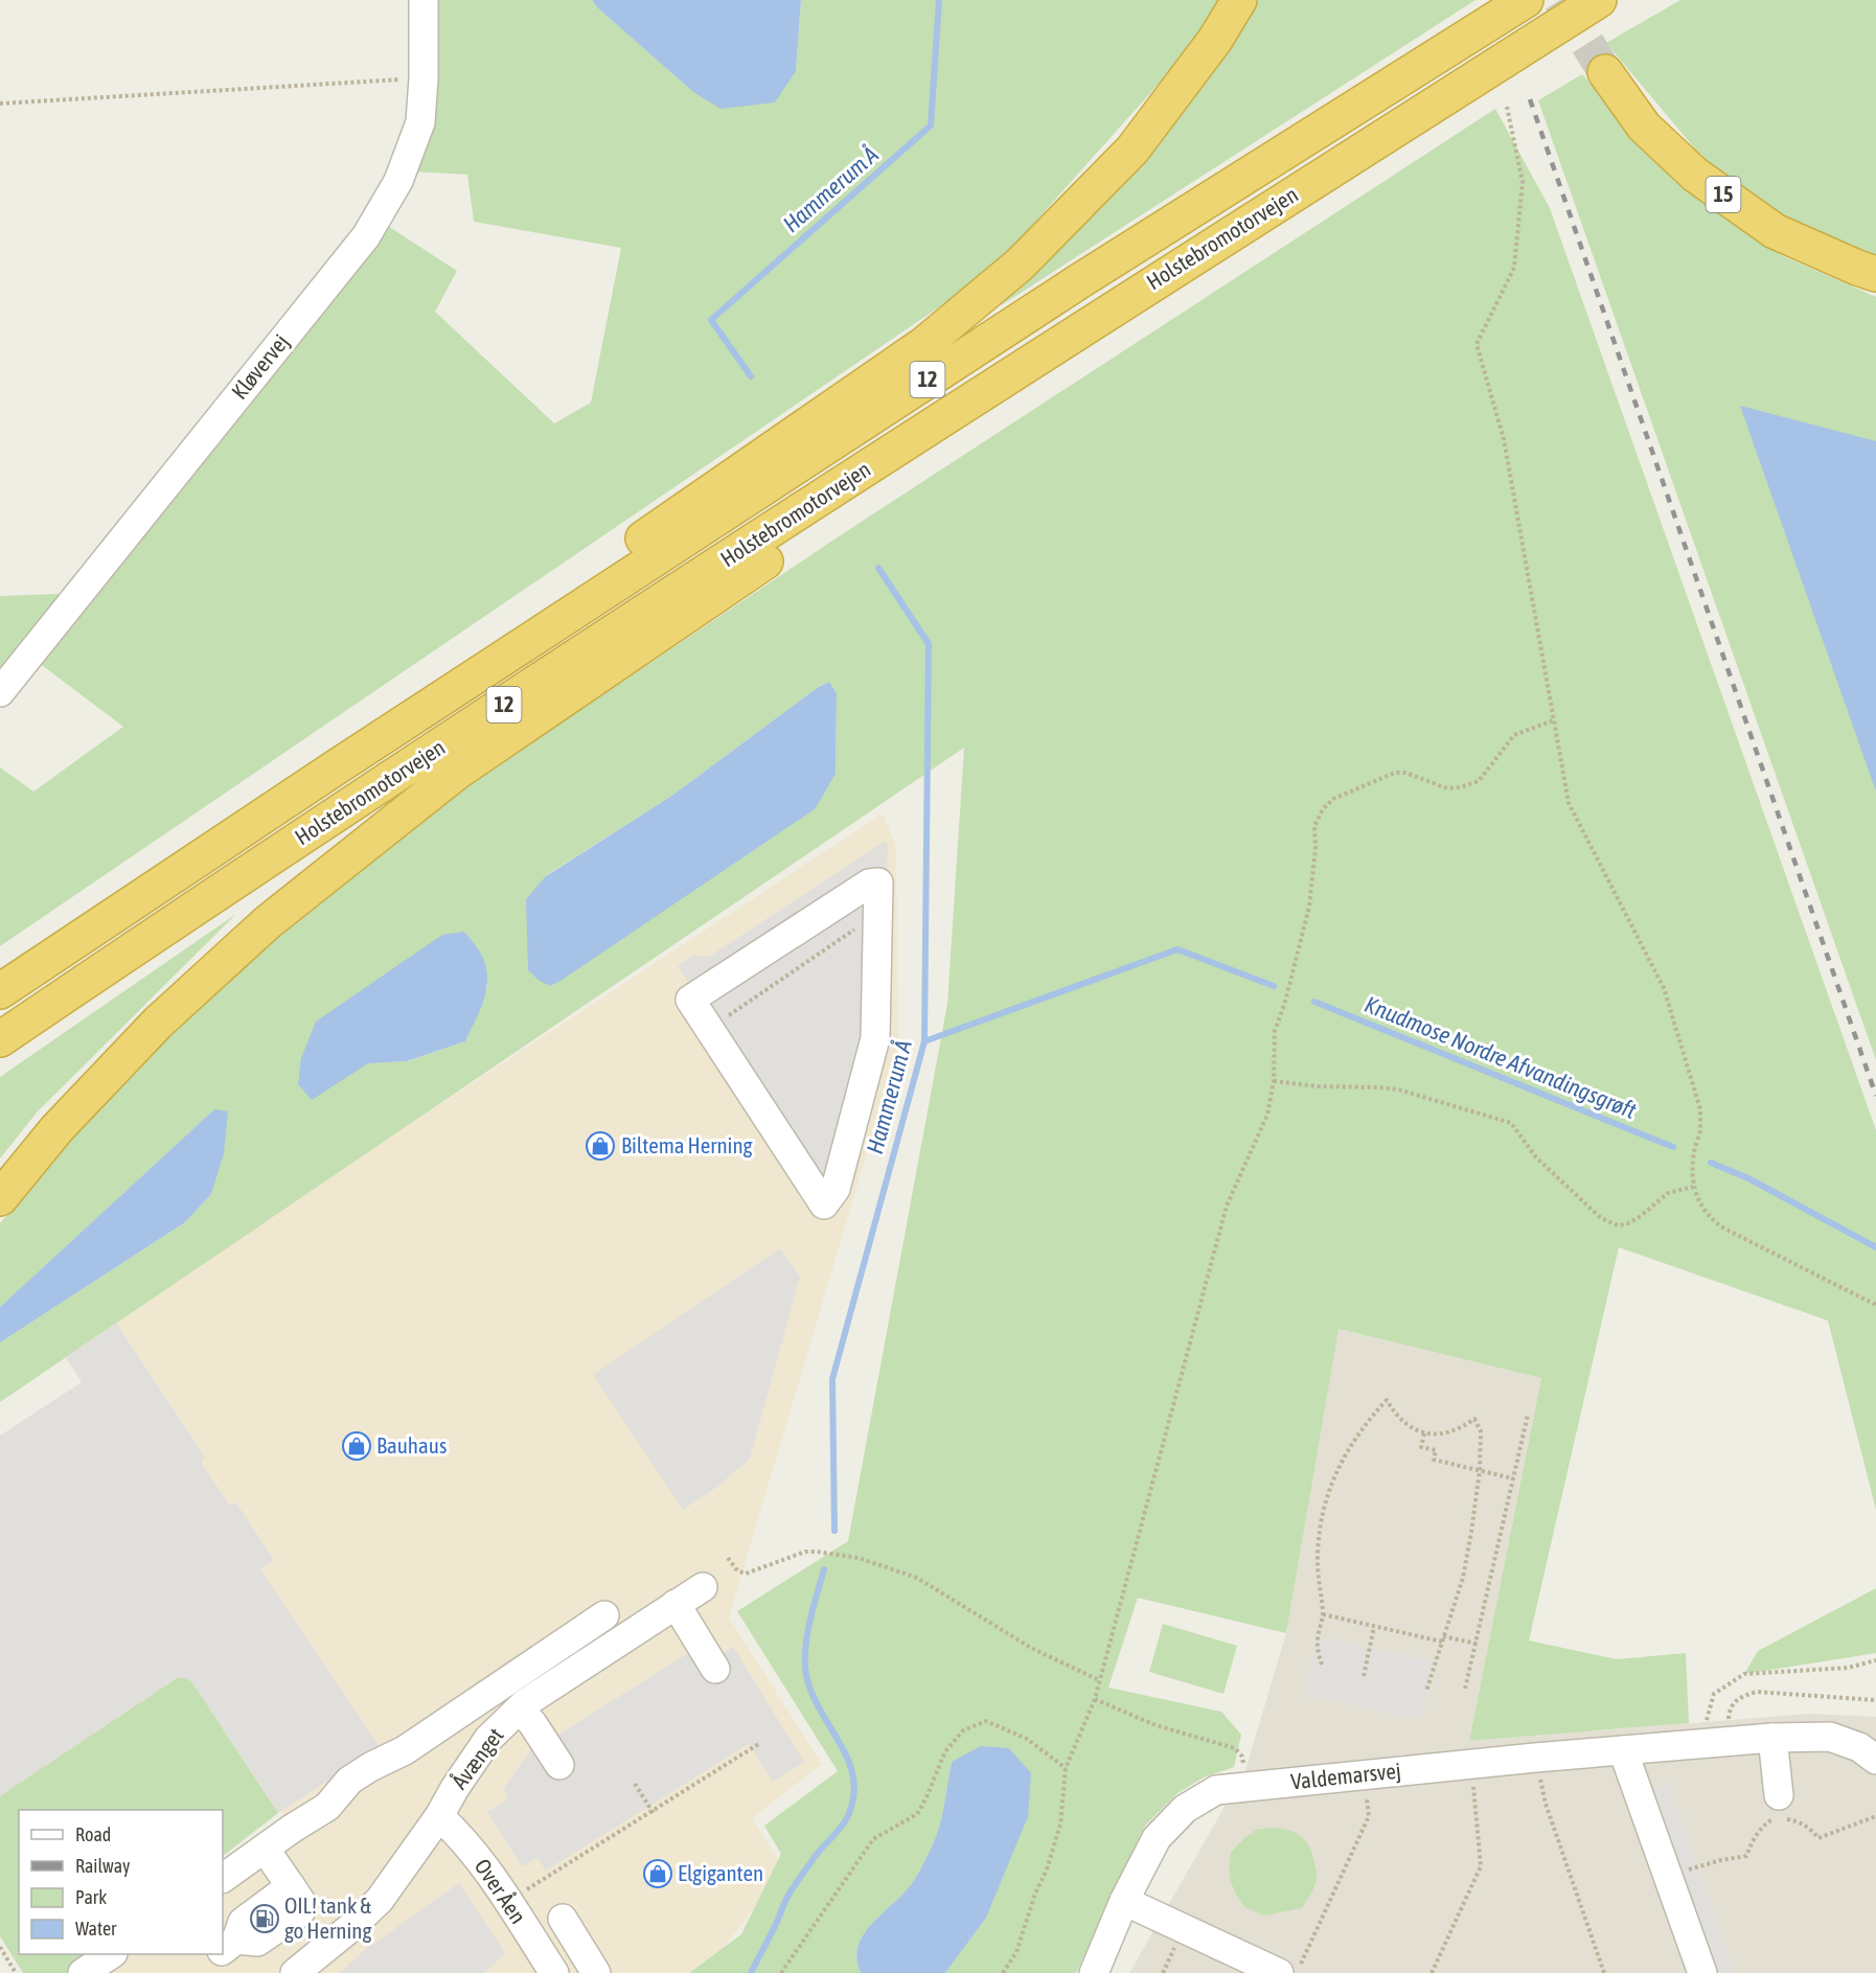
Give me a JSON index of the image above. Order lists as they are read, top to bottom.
{
  "streets": {
    "highway": ["15", "Holstebromotorvejen", "12"],
    "street": [
      "Kløvervej",
      "Åvænget",
      "Valdemarsvej",
      "Over Åen"
    ]
  },
  "crossings": [
    ["Åvænget", "Over Åen"]
  ],
  "water": ["Hammerum Å", "Knudmose Nordre Afvandingsgrøft"],
  "places": {
    "shop": ["Biltema Herning", "Bauhaus", "Elgiganten"],
    "fuel station": ["OIL! tank & go Herning"]
  },
  "legend": [
    "Road",
    "Railway",
    "Park",
    "Water"
  ]
}
